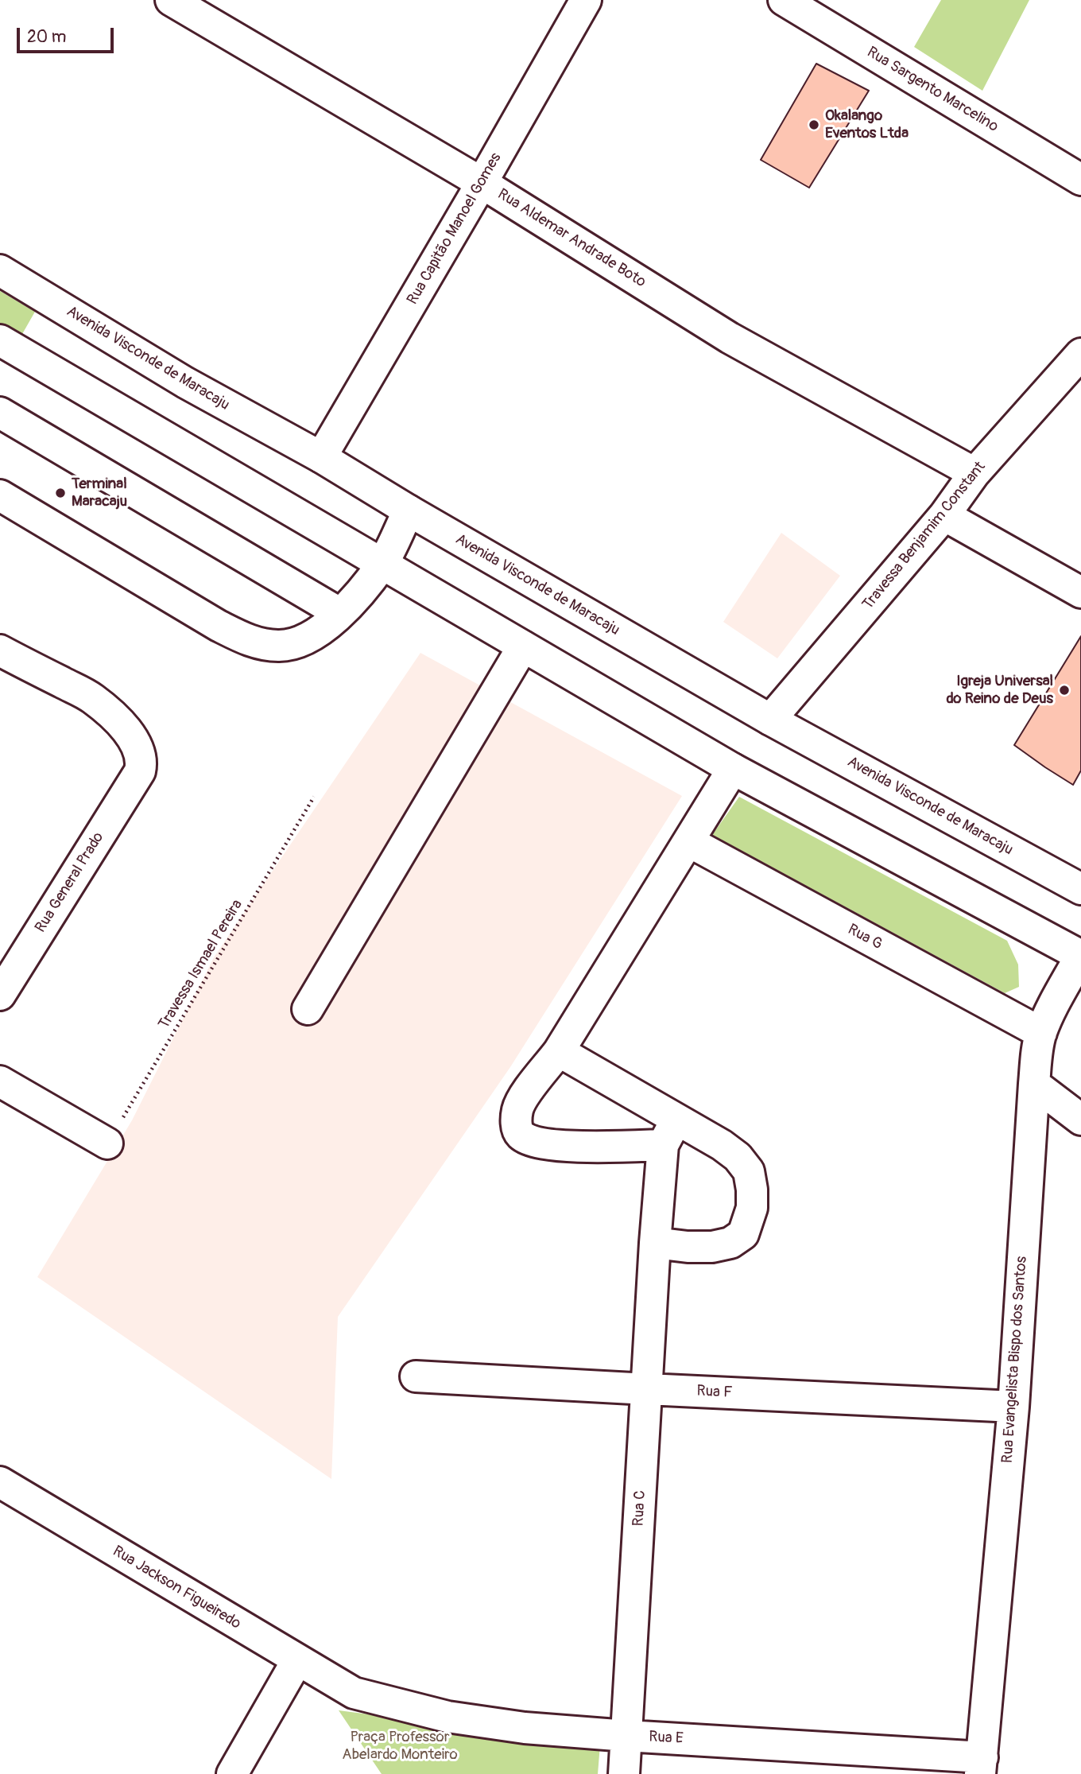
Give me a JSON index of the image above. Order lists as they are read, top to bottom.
{
  "streets": {
    "street": [
      "Rua Sargento Marcelino",
      "Rua Capitão Manoel Gomes",
      "Rua Aldemar Andrade Boto",
      "Avenida Visconde de Maracaju",
      "Travessa Benjamim Constant",
      "Rua General Prado",
      "Rua G",
      "Rua Evangelista Bispo dos Santos",
      "Rua F",
      "Rua C",
      "Rua Jackson Figueiredo",
      "Rua E"
    ],
    "path": ["Travessa Ismael Pereira"]
  },
  "crossings": [
    ["Rua Capitão Manoel Gomes", "Rua Aldemar Andrade Boto"],
    ["Rua Capitão Manoel Gomes", "Avenida Visconde de Maracaju"],
    ["Rua Aldemar Andrade Boto", "Travessa Benjamim Constant"],
    ["Avenida Visconde de Maracaju", "Travessa Benjamim Constant"],
    ["Rua G", "Rua Evangelista Bispo dos Santos"],
    ["Rua Evangelista Bispo dos Santos", "Rua F"],
    ["Rua Evangelista Bispo dos Santos", "Rua E"],
    ["Rua F", "Rua C"],
    ["Rua C", "Rua E"],
    ["Rua Jackson Figueiredo", "Rua E"]
  ],
  "parks": ["Praça Professor Abelardo Monteiro"],
  "places": ["Okalango Eventos Ltda", "Terminal Maracaju", "Igreja Universal do Reino de Deus"],
  "scale_bar": "20 m"
}
